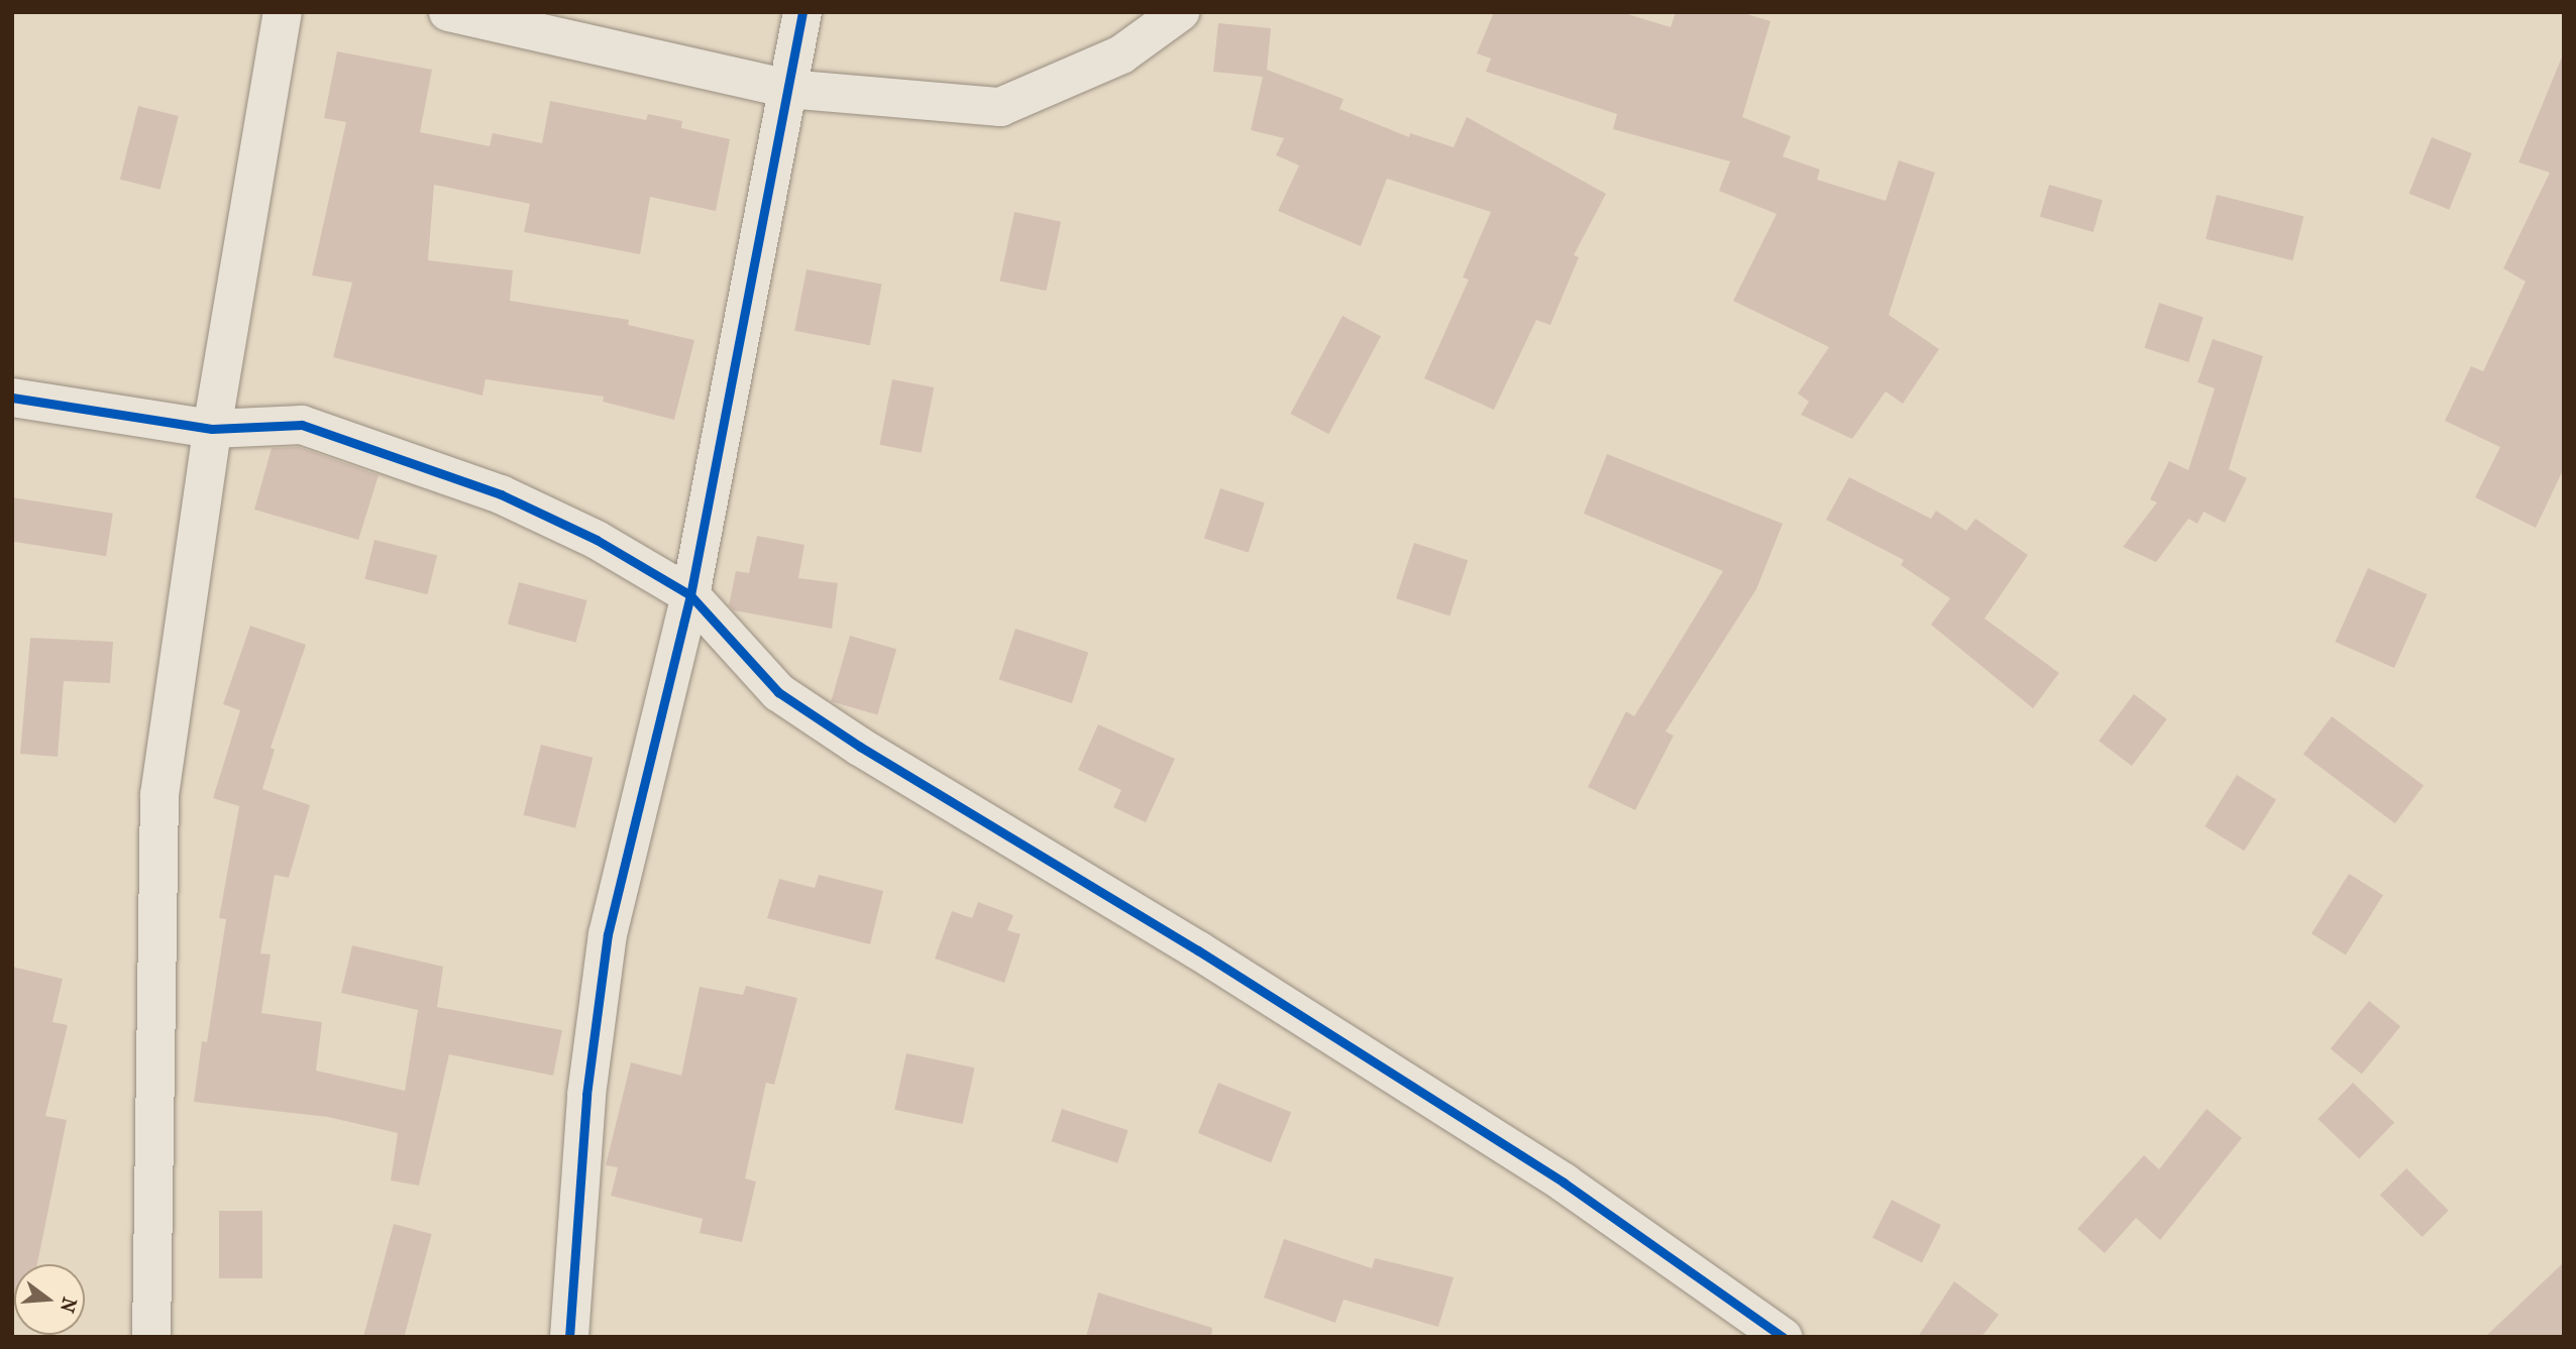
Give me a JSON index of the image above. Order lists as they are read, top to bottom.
{
  "north": "right"
}
